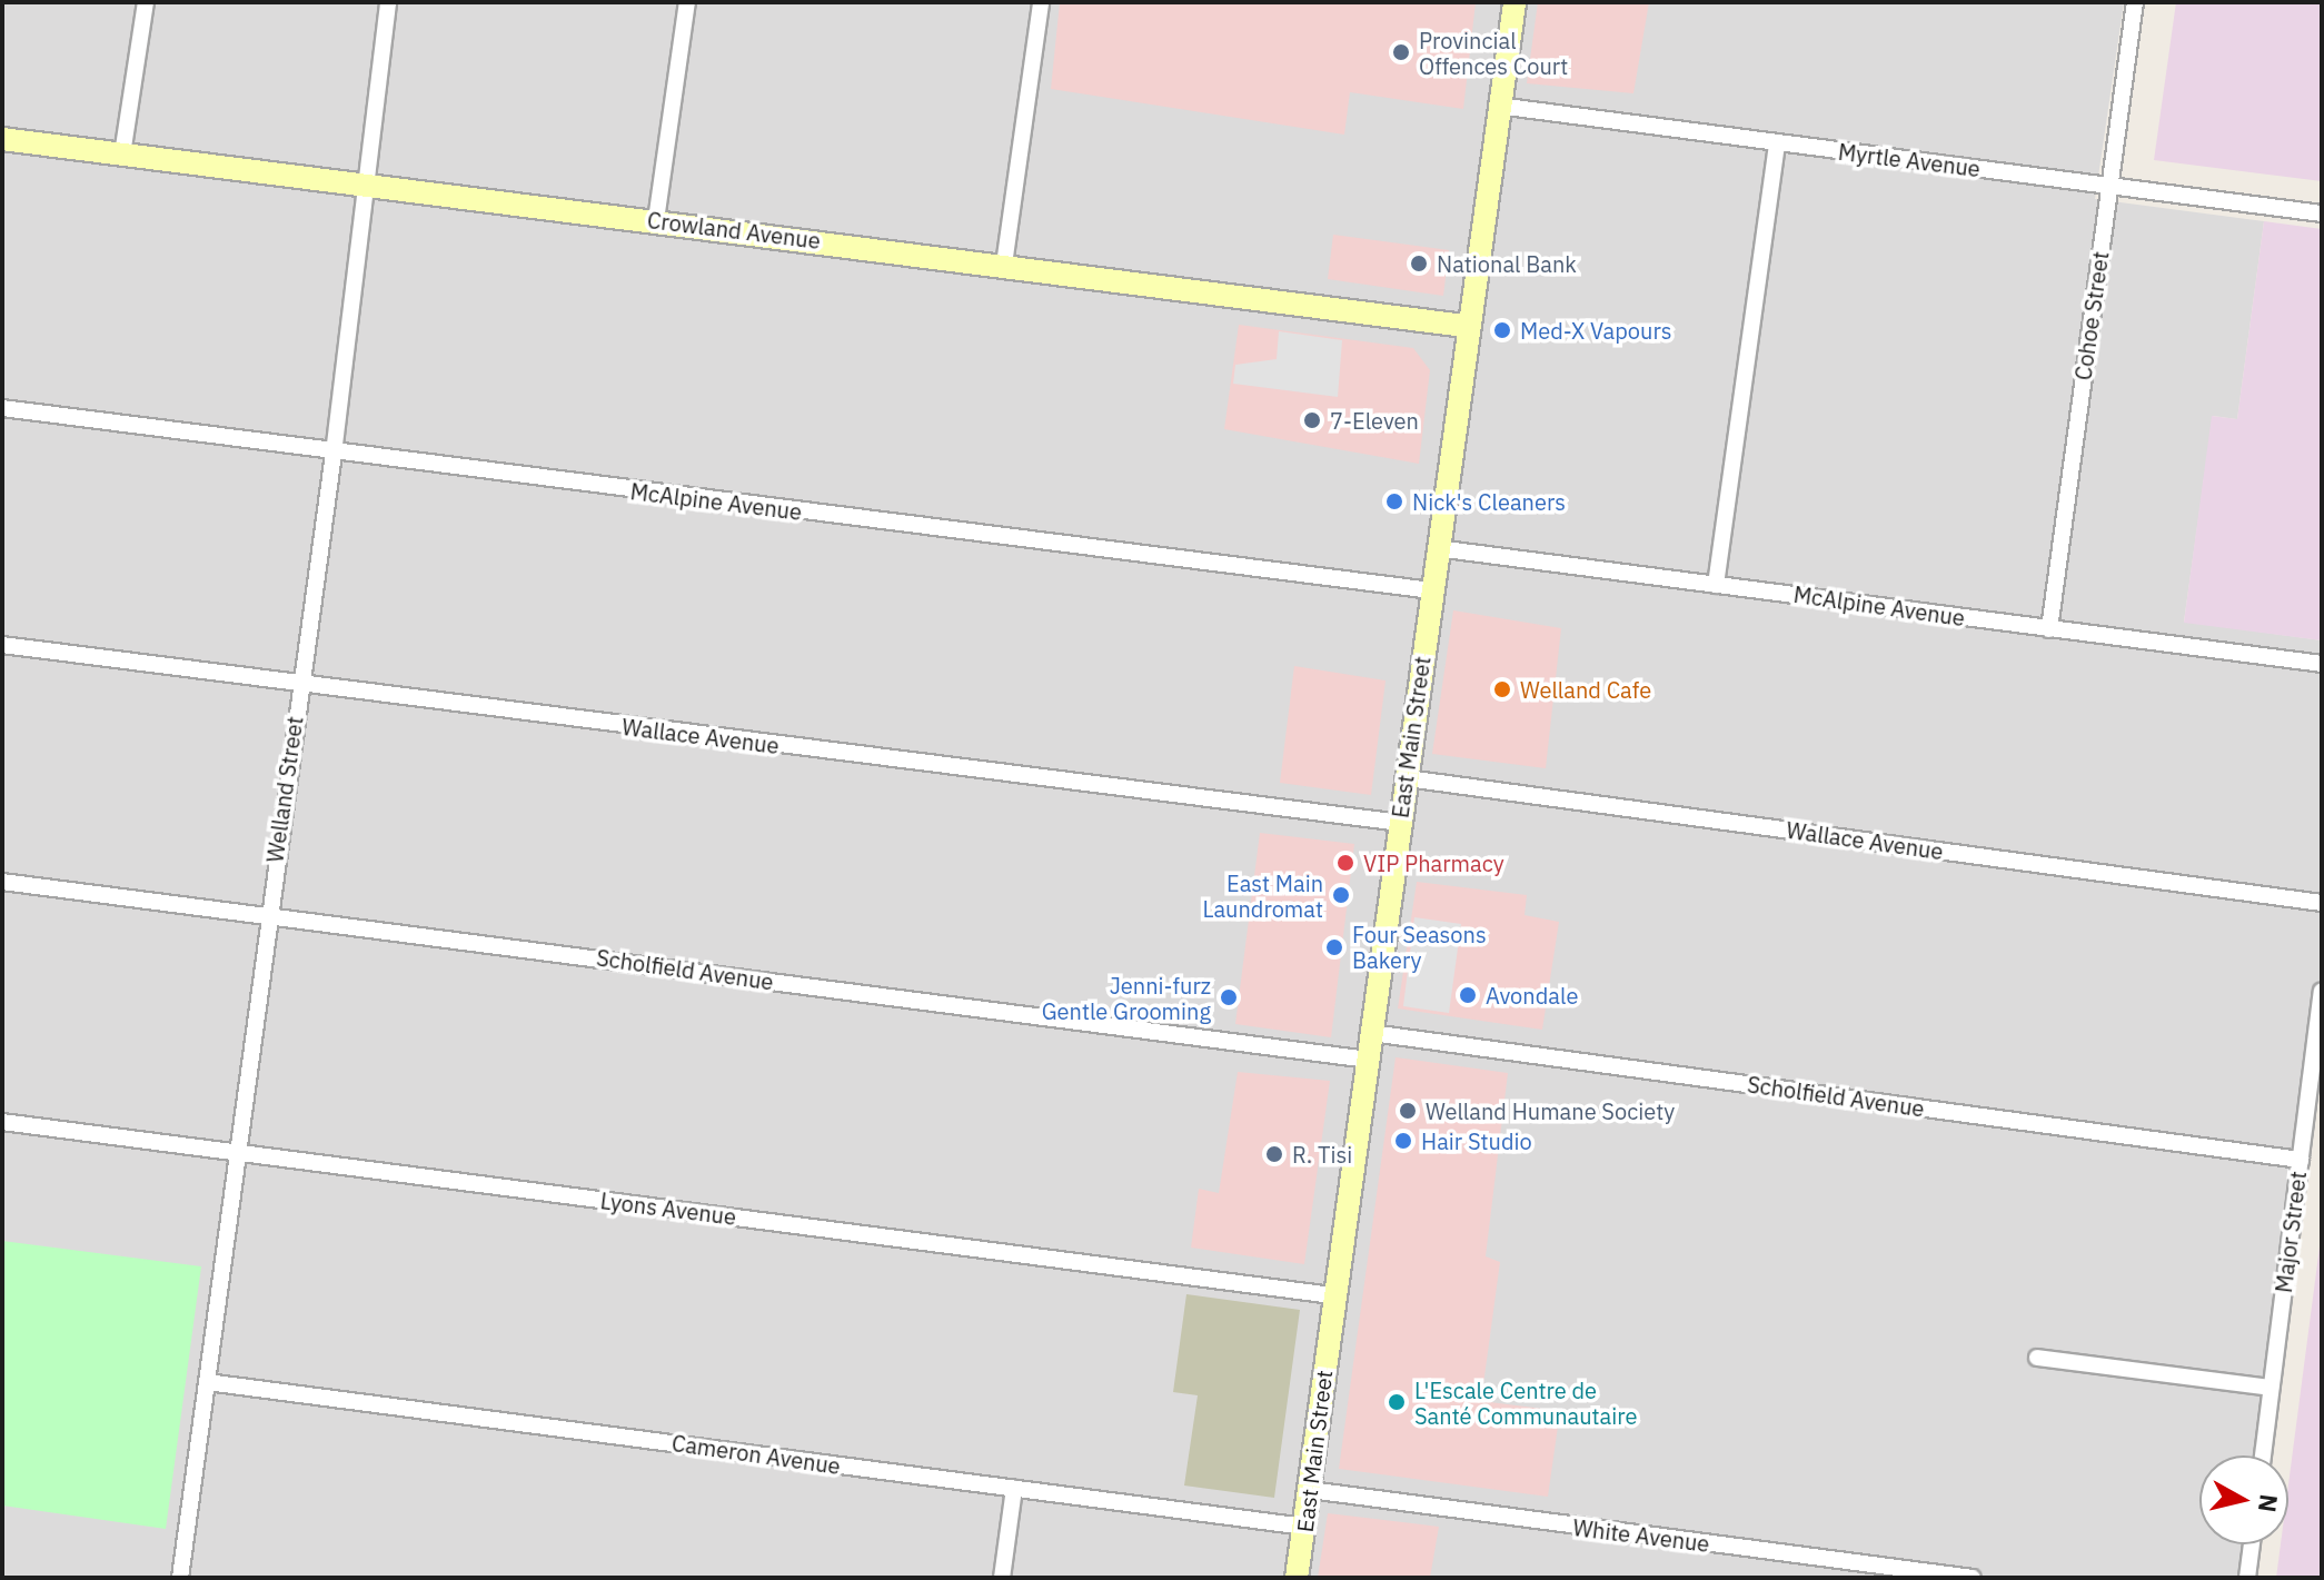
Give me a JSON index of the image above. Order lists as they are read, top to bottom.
{
  "streets": {
    "main road": ["Crowland Avenue", "East Main Street"],
    "street": [
      "Myrtle Avenue",
      "Cohoe Street",
      "McAlpine Avenue",
      "Wallace Avenue",
      "Welland Street",
      "Scholfield Avenue",
      "Lyons Avenue",
      "Major Street",
      "Cameron Avenue",
      "White Avenue"
    ]
  },
  "crossings": [
    ["Myrtle Avenue", "Cohoe Street"],
    ["Myrtle Avenue", "East Main Street"],
    ["Crowland Avenue", "East Main Street"],
    ["Crowland Avenue", "Welland Street"],
    ["Cohoe Street", "McAlpine Avenue"],
    ["McAlpine Avenue", "East Main Street"],
    ["McAlpine Avenue", "Welland Street"],
    ["Wallace Avenue", "East Main Street"],
    ["Wallace Avenue", "Welland Street"],
    ["East Main Street", "Scholfield Avenue"],
    ["East Main Street", "Lyons Avenue"],
    ["East Main Street", "Cameron Avenue"],
    ["East Main Street", "White Avenue"],
    ["Welland Street", "Scholfield Avenue"],
    ["Welland Street", "Lyons Avenue"],
    ["Welland Street", "Cameron Avenue"],
    ["Scholfield Avenue", "Major Street"]
  ],
  "places": [
    "Provincial Offences Court",
    "National Bank",
    "Med-X Vapours",
    "7-Eleven",
    "Nick's Cleaners",
    "Welland Cafe",
    "VIP Pharmacy",
    "East Main Laundromat",
    "Four Seasons Bakery",
    "Avondale",
    "Jenni-furz Gentle Grooming",
    "Welland Humane Society",
    "Hair Studio",
    "R. Tisi",
    "L'Escale Centre de Santé Communautaire"
  ],
  "north": "right"
}
